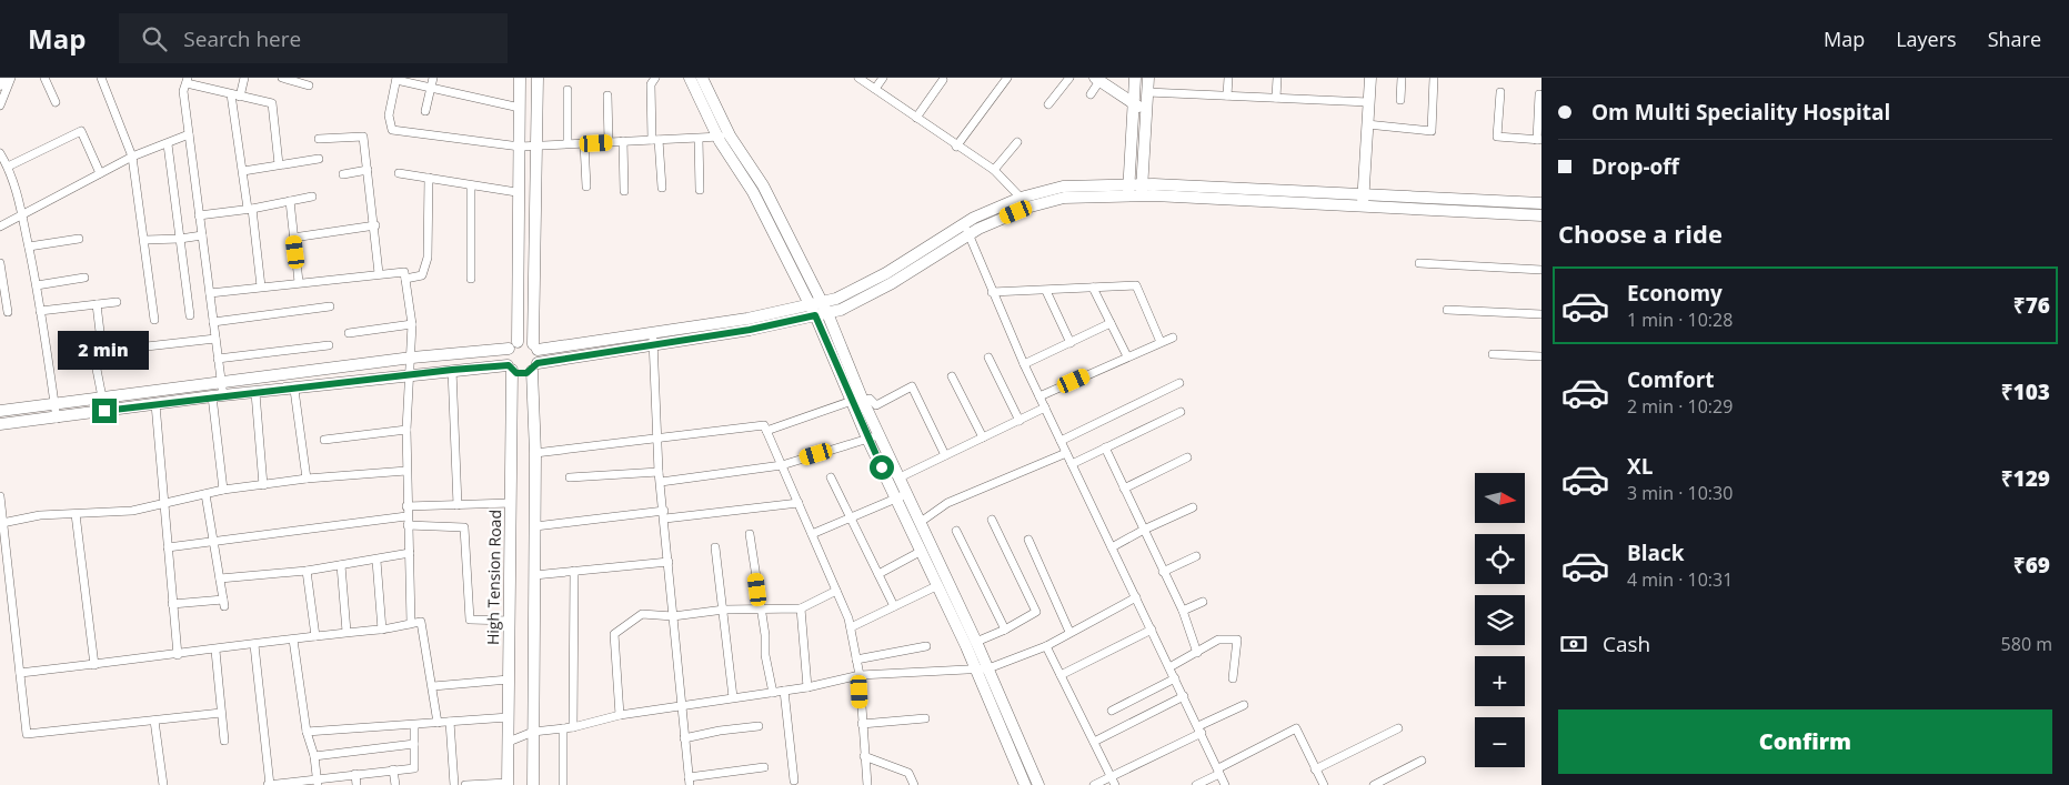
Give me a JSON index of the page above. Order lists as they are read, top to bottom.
{
  "streets": {
    "street": ["High Tension Road"]
  },
  "north": "right",
  "page": {
    "header": "Map",
    "search": "Search here",
    "nav": ["Map", "Layers", "Share"],
    "banner": ["Om Multi Speciality Hospital", "Drop-off"],
    "heading": "Choose a ride",
    "list": [
      {
        "name": "Economy",
        "note": "1 min · 10:28",
        "value": "₹76"
      },
      {
        "name": "Comfort",
        "note": "2 min · 10:29",
        "value": "₹103"
      },
      {
        "name": "XL",
        "note": "3 min · 10:30",
        "value": "₹129"
      },
      {
        "name": "Black",
        "note": "4 min · 10:31",
        "value": "₹69"
      }
    ],
    "bubble": "2 min",
    "map_buttons": ["+", "−"],
    "pay": ["Cash", "580 m"],
    "buttons": "Confirm"
  }
}
